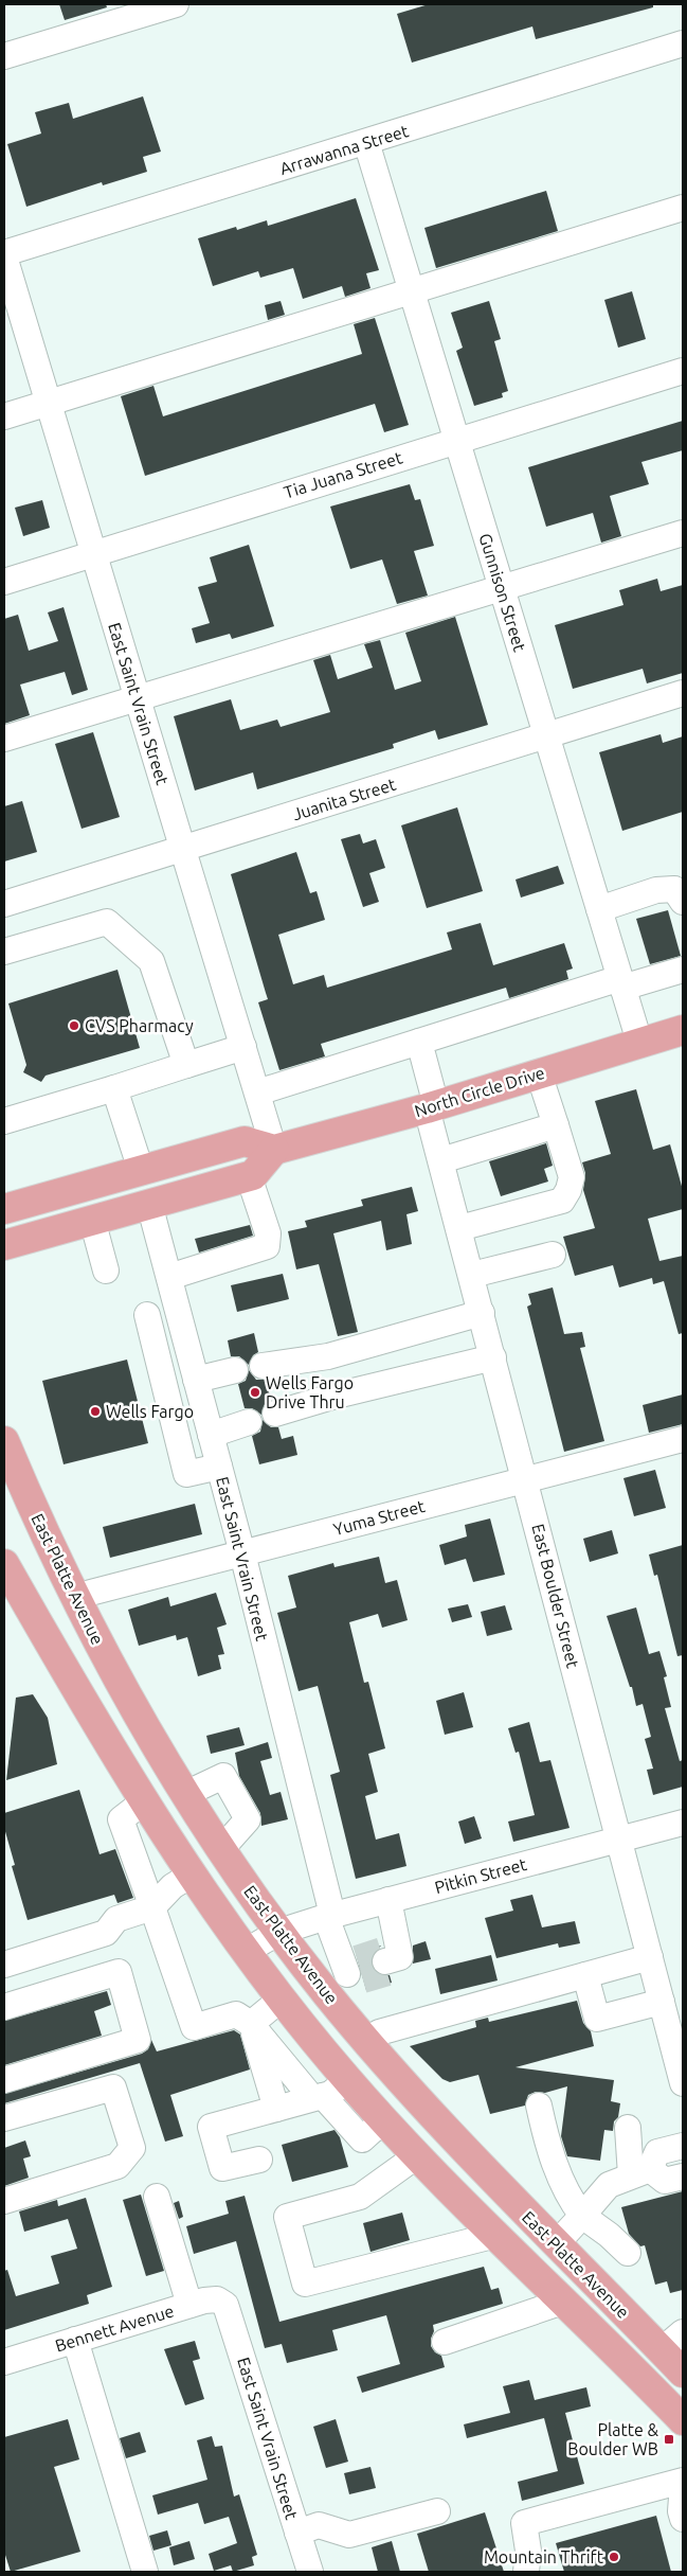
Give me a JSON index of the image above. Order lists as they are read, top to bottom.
{
  "streets": {
    "main road": ["North Circle Drive", "East Platte Avenue"],
    "street": [
      "Arrawanna Street",
      "Tia Juana Street",
      "Gunnison Street",
      "East Saint Vrain Street",
      "Juanita Street",
      "Yuma Street",
      "East Boulder Street",
      "Pitkin Street",
      "Bennett Avenue"
    ]
  },
  "crossings": [
    ["Arrawanna Street", "Gunnison Street"],
    ["Arrawanna Street", "East Saint Vrain Street"],
    ["Tia Juana Street", "Gunnison Street"],
    ["Tia Juana Street", "East Saint Vrain Street"],
    ["Gunnison Street", "Juanita Street"],
    ["Gunnison Street", "North Circle Drive"],
    ["East Saint Vrain Street", "Juanita Street"],
    ["East Saint Vrain Street", "North Circle Drive"],
    ["East Saint Vrain Street", "Yuma Street"],
    ["East Saint Vrain Street", "East Platte Avenue"],
    ["East Saint Vrain Street", "Pitkin Street"],
    ["East Saint Vrain Street", "Bennett Avenue"],
    ["North Circle Drive", "East Boulder Street"],
    ["Yuma Street", "East Platte Avenue"],
    ["Yuma Street", "East Boulder Street"],
    ["East Platte Avenue", "Pitkin Street"],
    ["East Boulder Street", "Pitkin Street"]
  ],
  "places": {
    "other": [
      "CVS Pharmacy",
      "Wells Fargo Drive Thru",
      "Wells Fargo",
      "Mountain Thrift"
    ],
    "transit": ["Platte & Boulder WB"]
  }
}
